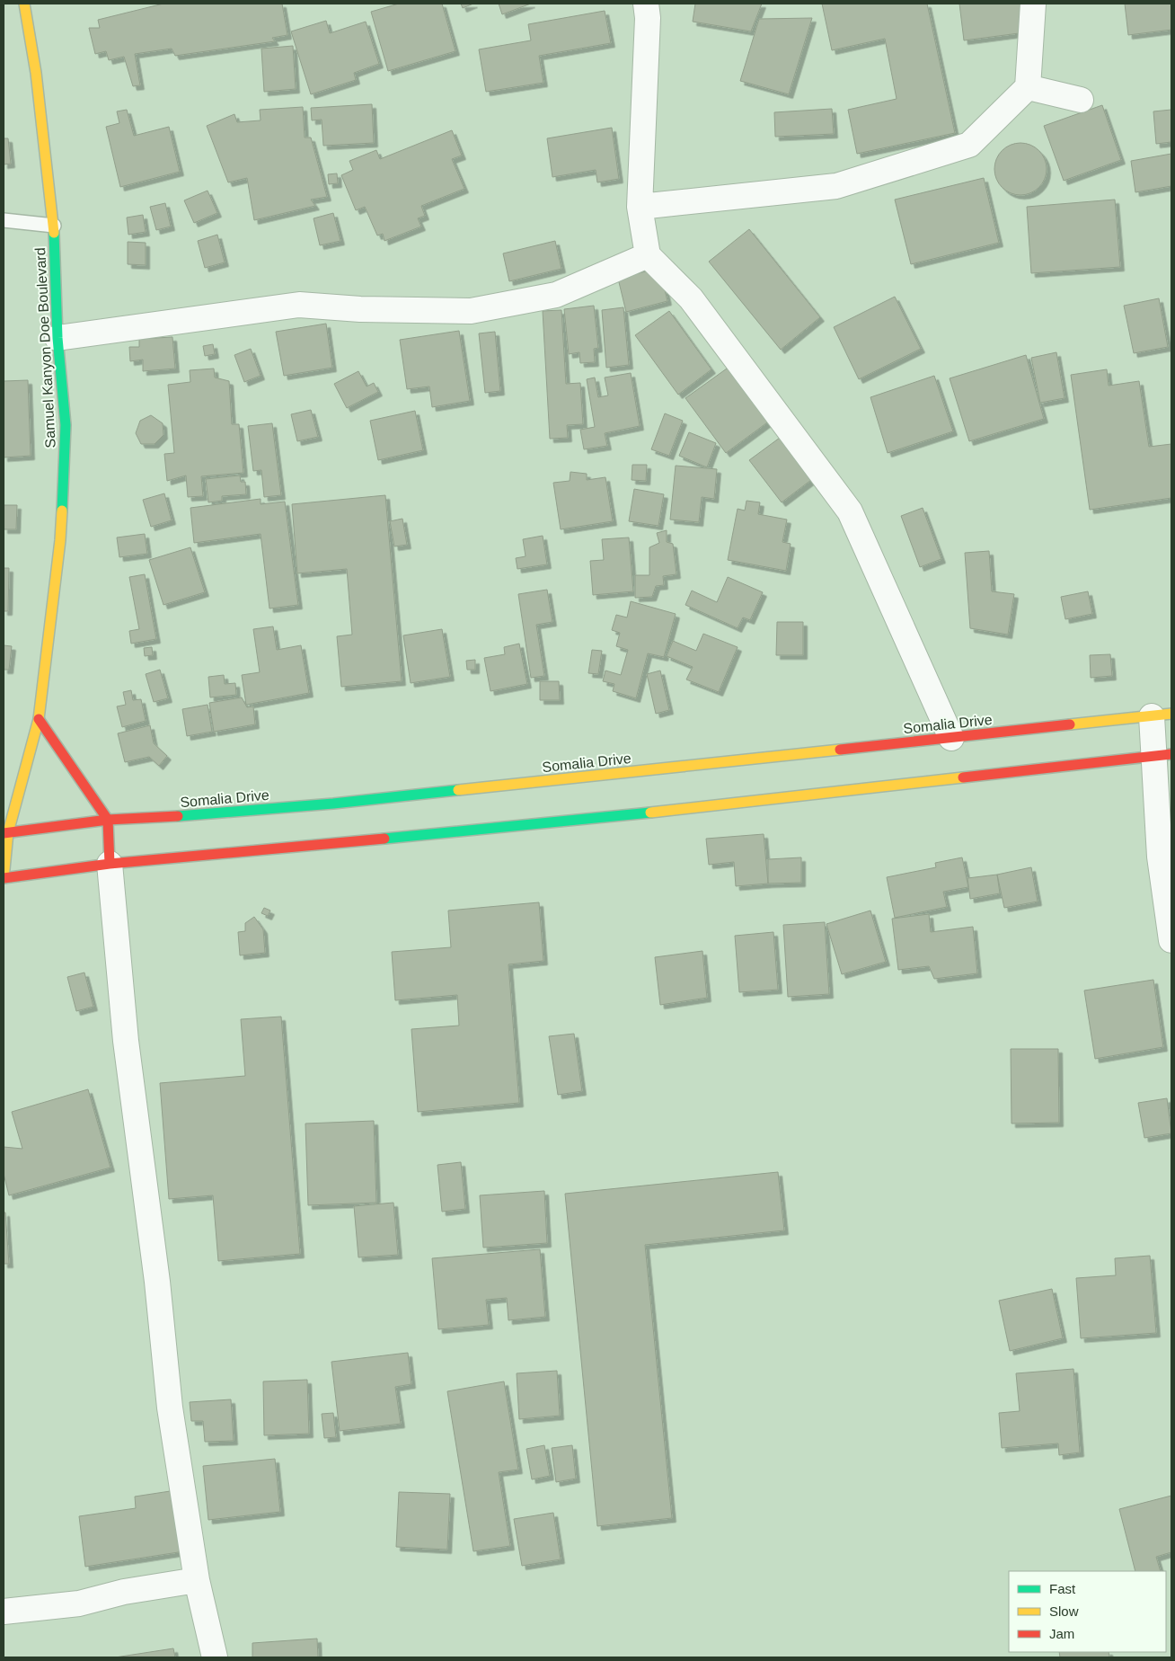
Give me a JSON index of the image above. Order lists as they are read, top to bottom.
{
  "streets": {
    "main road": ["Samuel Kanyon Doe Boulevard", "Somalia Drive"]
  },
  "crossings": [
    ["Samuel Kanyon Doe Boulevard", "Somalia Drive"]
  ],
  "legend": ["Fast", "Slow", "Jam"]
}
